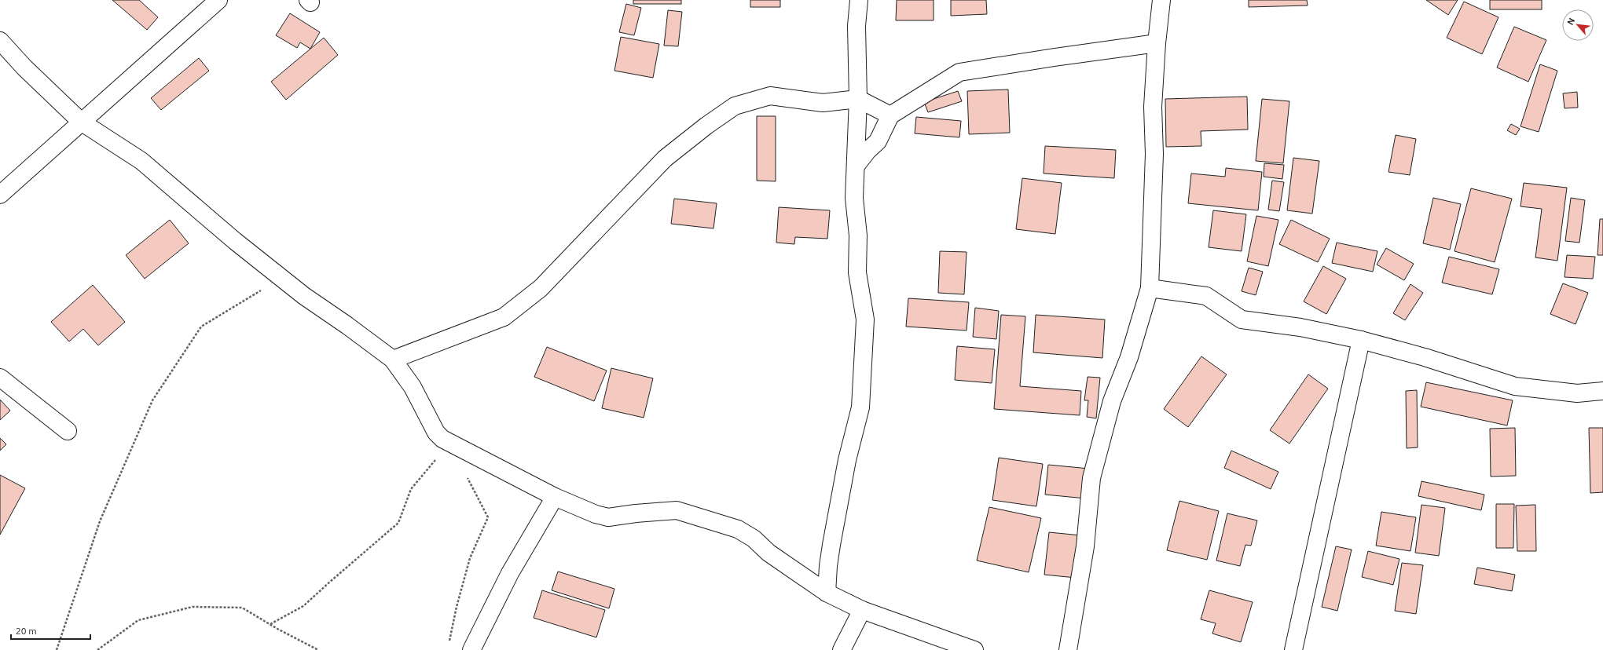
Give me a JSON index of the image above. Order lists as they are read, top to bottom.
{
  "scale_bar": "20 m",
  "north": "top left"
}
